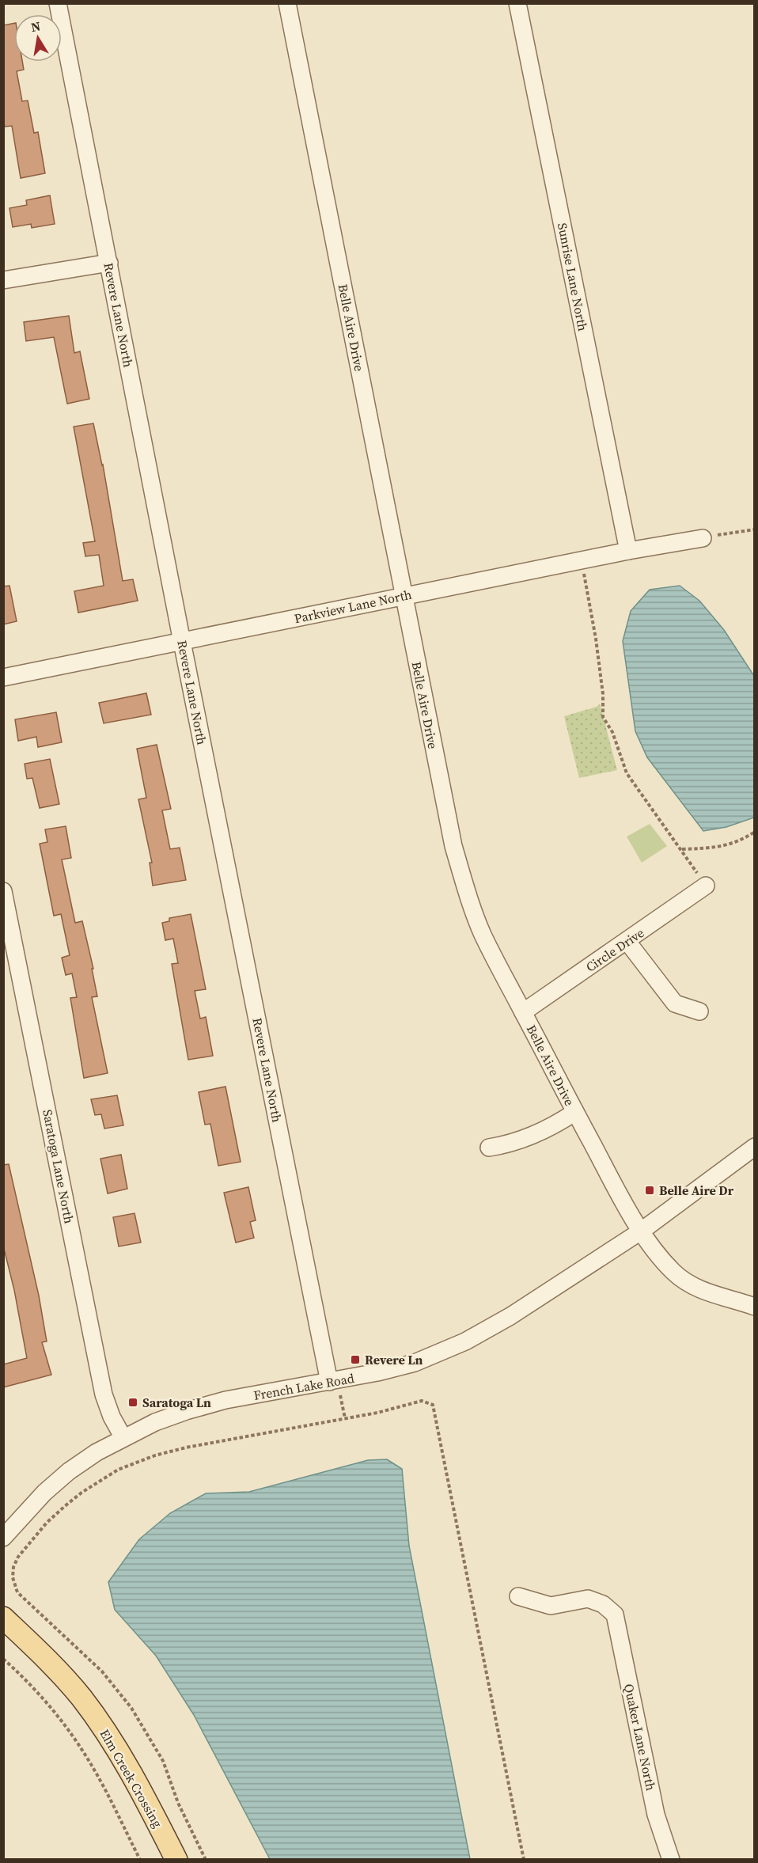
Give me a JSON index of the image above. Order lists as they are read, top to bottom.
{
  "streets": {
    "main road": ["Elm Creek Crossing"],
    "street": [
      "Sunrise Lane North",
      "Revere Lane North",
      "Belle Aire Drive",
      "Parkview Lane North",
      "Circle Drive",
      "Saratoga Lane North",
      "French Lake Road",
      "Quaker Lane North"
    ]
  },
  "crossings": [
    ["Sunrise Lane North", "Parkview Lane North"],
    ["Revere Lane North", "Parkview Lane North"],
    ["Revere Lane North", "French Lake Road"],
    ["Belle Aire Drive", "Parkview Lane North"],
    ["Belle Aire Drive", "Circle Drive"],
    ["Belle Aire Drive", "French Lake Road"],
    ["Saratoga Lane North", "French Lake Road"]
  ],
  "places": {
    "transit": ["Belle Aire Dr", "Revere Ln", "Saratoga Ln"]
  },
  "north": "top"
}
